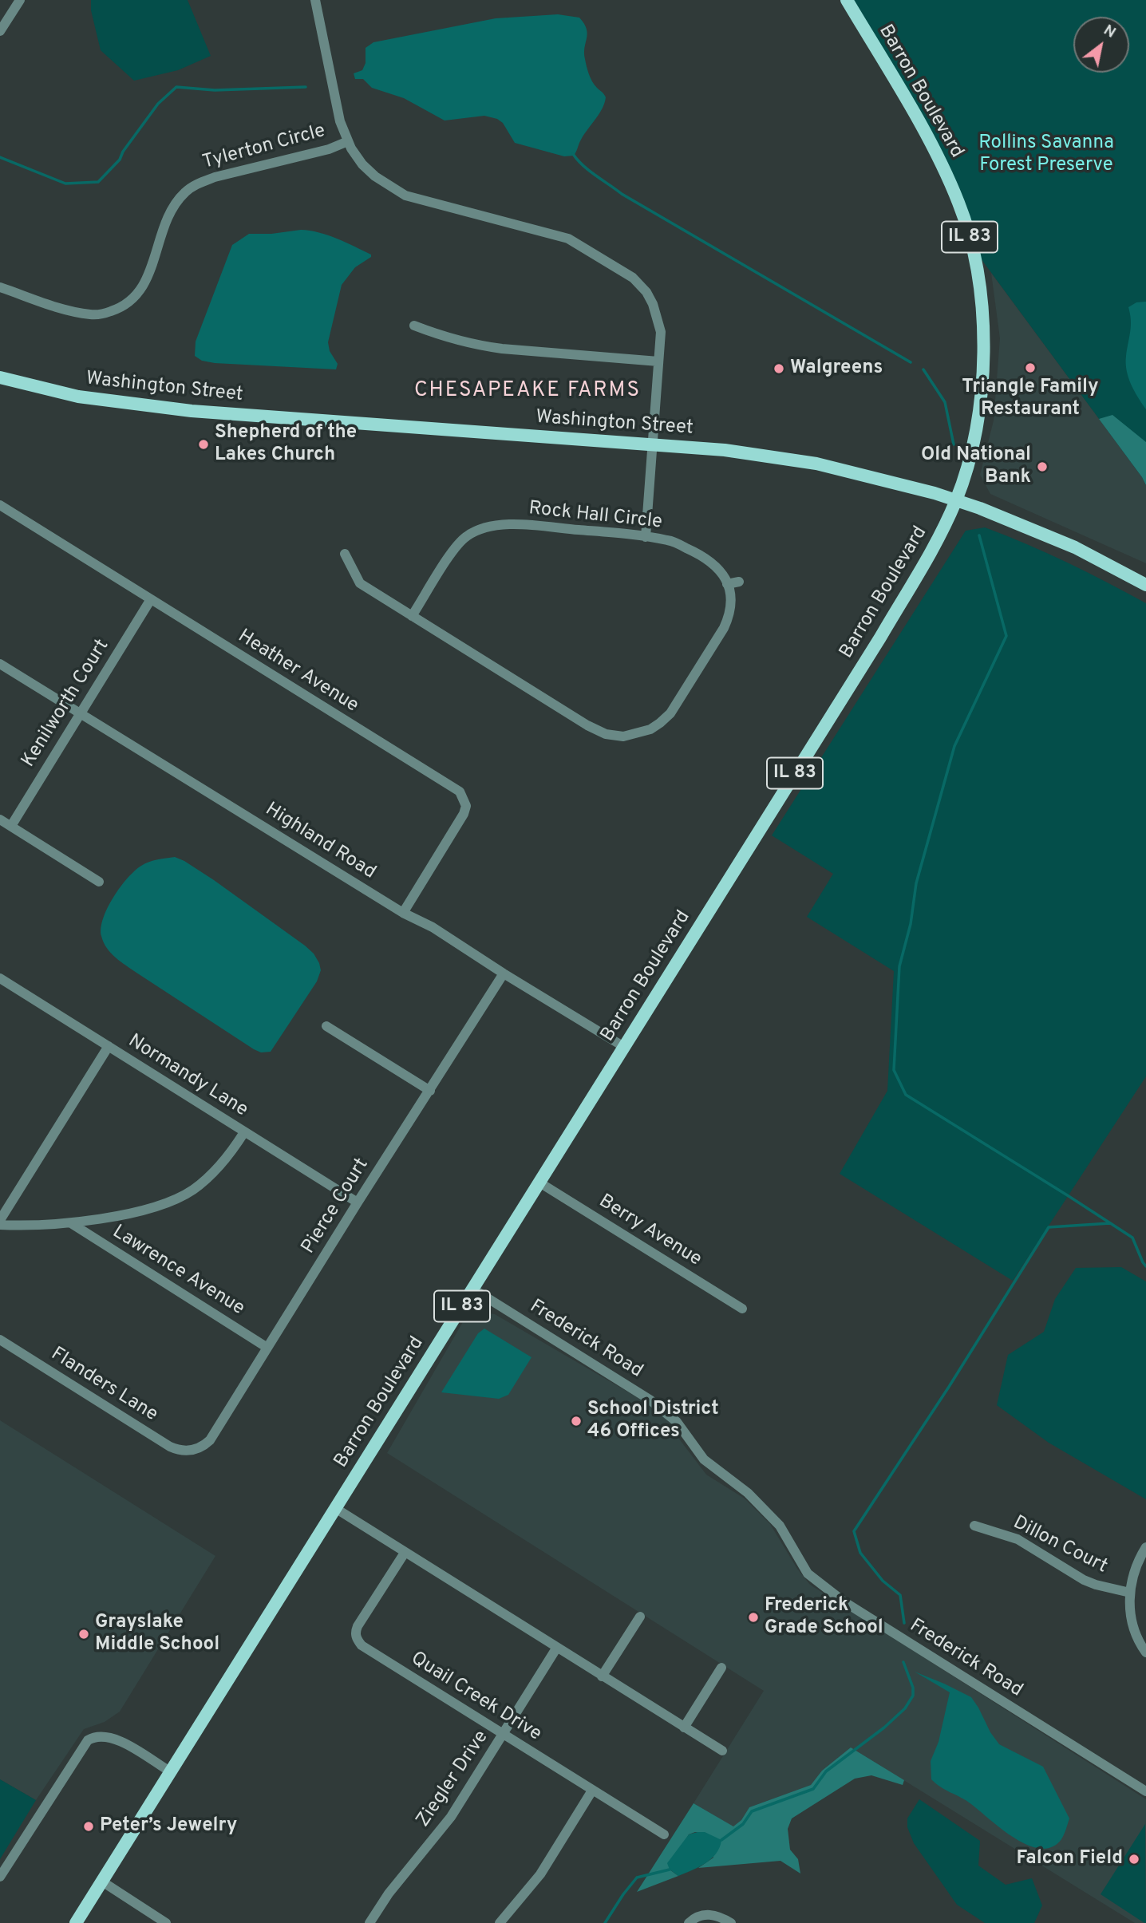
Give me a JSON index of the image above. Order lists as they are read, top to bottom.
{
  "streets": {
    "main road": ["Barron Boulevard", "IL 83", "Washington Street"],
    "street": [
      "Tylerton Circle",
      "Rock Hall Circle",
      "Heather Avenue",
      "Kenilworth Court",
      "Highland Road",
      "Normandy Lane",
      "Pierce Court",
      "Berry Avenue",
      "Lawrence Avenue",
      "Frederick Road",
      "Flanders Lane",
      "Dillon Court",
      "Quail Creek Drive",
      "Ziegler Drive"
    ]
  },
  "crossings": [
    ["Barron Boulevard", "Washington Street"],
    ["Barron Boulevard", "Highland Road"],
    ["Barron Boulevard", "Berry Avenue"],
    ["Barron Boulevard", "Frederick Road"],
    ["Heather Avenue", "Kenilworth Court"],
    ["Heather Avenue", "Highland Road"],
    ["Kenilworth Court", "Highland Road"],
    ["Highland Road", "Pierce Court"],
    ["Normandy Lane", "Pierce Court"],
    ["Pierce Court", "Lawrence Avenue"],
    ["Pierce Court", "Flanders Lane"],
    ["Quail Creek Drive", "Ziegler Drive"]
  ],
  "districts": ["CHESAPEAKE FARMS"],
  "parks": ["Rollins Savanna Forest Preserve"],
  "places": [
    "Triangle Family Restaurant",
    "Walgreens",
    "Shepherd of the Lakes Church",
    "Old National Bank",
    "School District 46 Offices",
    "Frederick Grade School",
    "Grayslake Middle School",
    "Peter’s Jewelry",
    "Falcon Field"
  ],
  "north": "top right"
}
